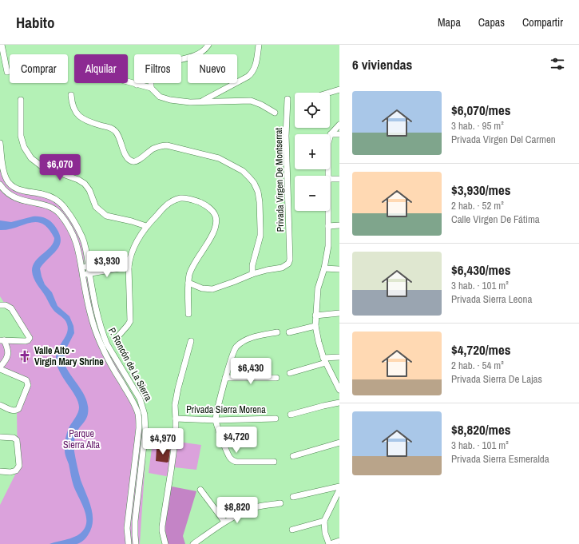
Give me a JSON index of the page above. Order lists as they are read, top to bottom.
{
  "streets": {
    "street": ["Privada Virgen De Montserrat", "P. Roncón de La Sierra", "Privada Sierra Morena"]
  },
  "parks": ["Parque Sierra Alta"],
  "places": {
    "church": ["Valle Alto - Virgin Mary Shrine"]
  },
  "page": {
    "header": "Habito",
    "nav": ["Mapa", "Capas", "Compartir"],
    "heading": "6 viviendas",
    "chip": [
      "Comprar",
      "Alquilar",
      "Filtros",
      "Nuevo"
    ],
    "list": [
      {
        "name": "$6,070/mes",
        "note": "3 hab. · 95 m² · Privada Virgen Del Carmen"
      },
      {
        "name": "$3,930/mes",
        "note": "2 hab. · 52 m² · Calle Virgen De Fátima"
      },
      {
        "name": "$6,430/mes",
        "note": "3 hab. · 101 m² · Privada Sierra Leona"
      },
      {
        "name": "$4,720/mes",
        "note": "2 hab. · 54 m² · Privada Sierra De Lajas"
      },
      {
        "name": "$8,820/mes",
        "note": "3 hab. · 101 m² · Privada Sierra Esmeralda"
      }
    ],
    "map_buttons": ["+", "−"],
    "price": [
      "$6,070",
      "$3,930",
      "$6,430",
      "$4,720",
      "$4,970",
      "$8,820"
    ]
  }
}
